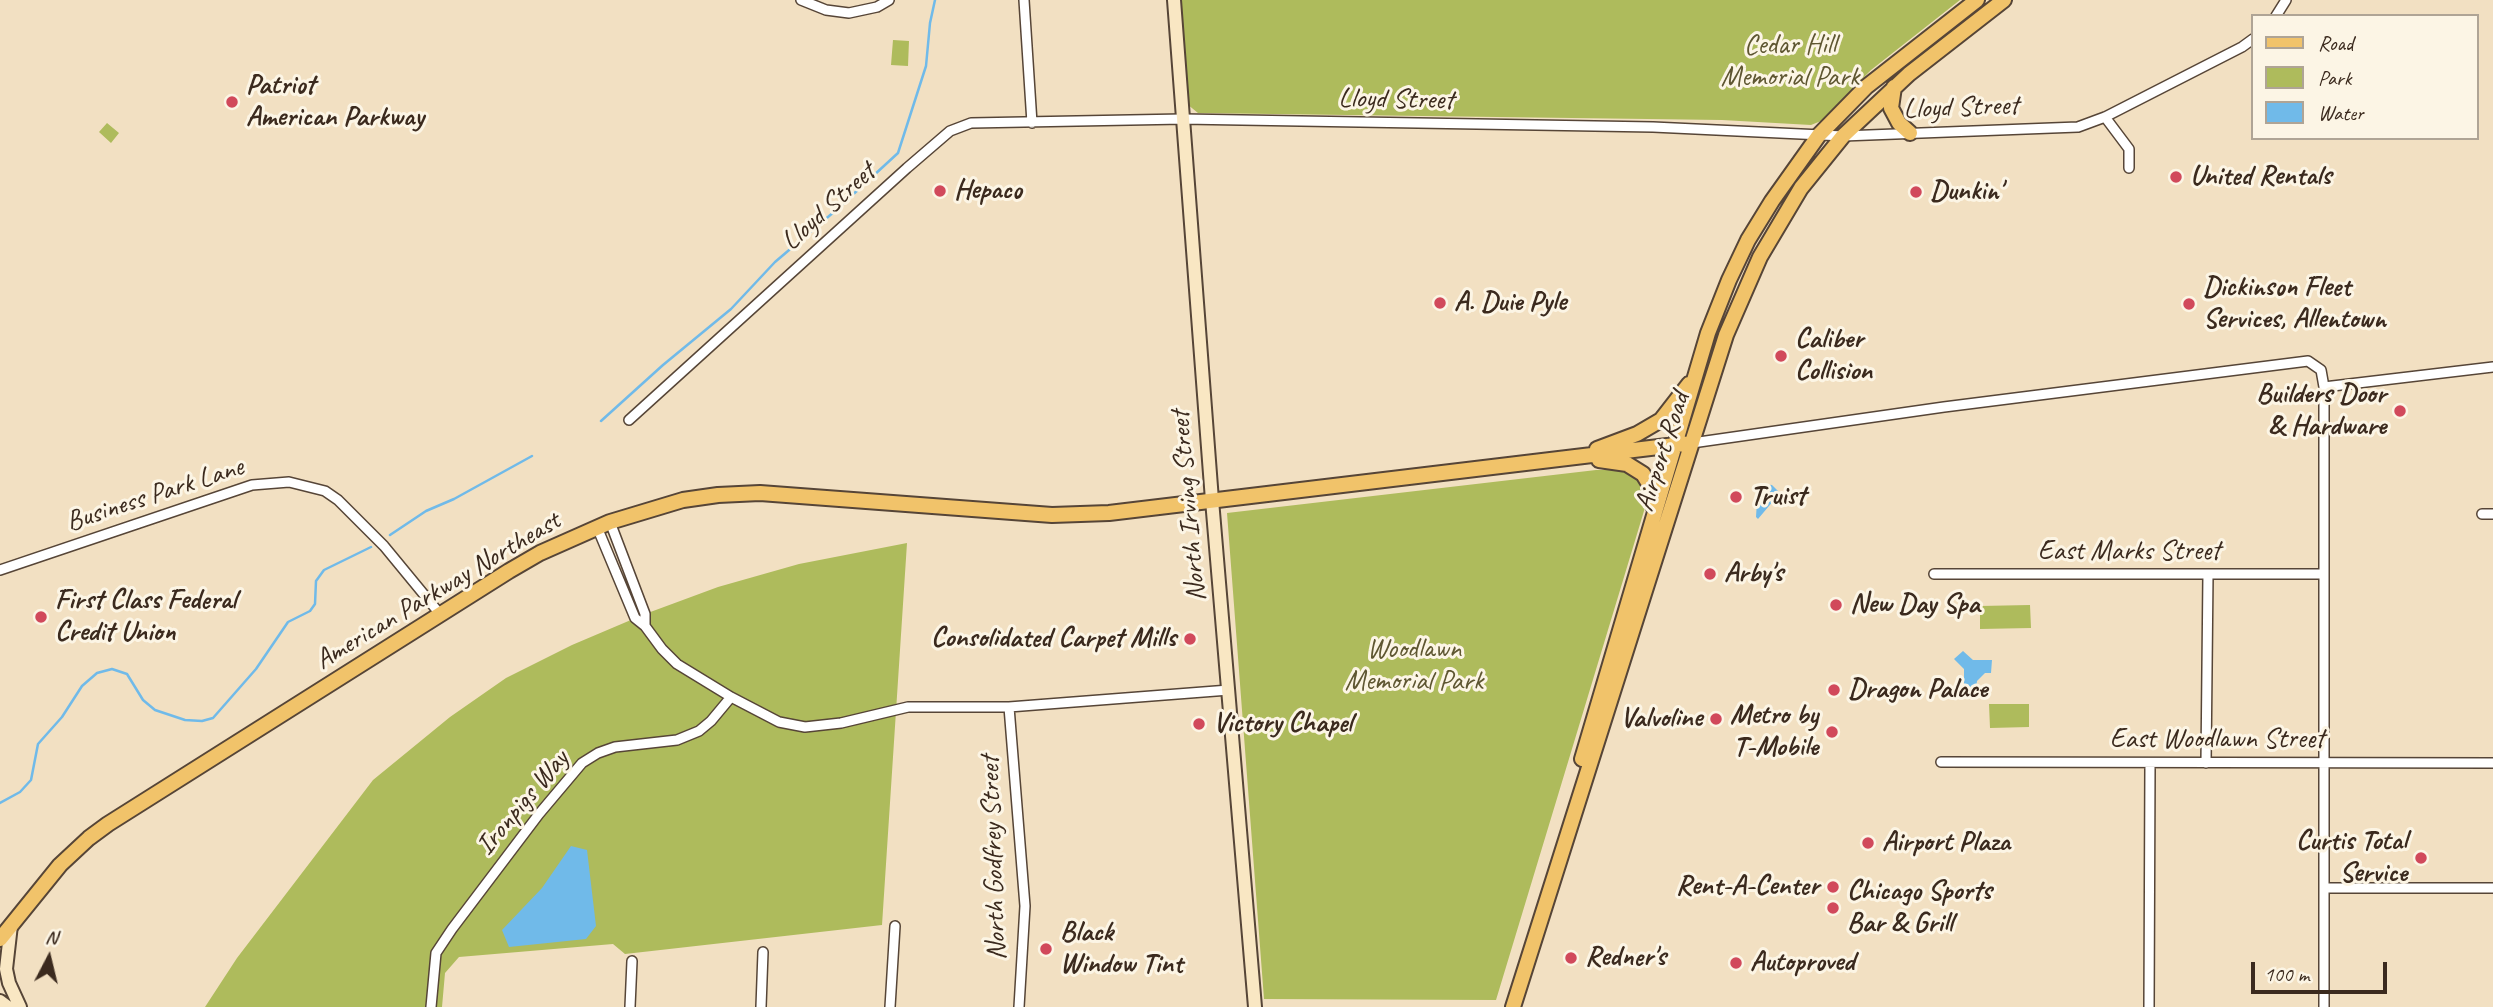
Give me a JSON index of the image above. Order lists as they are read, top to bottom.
{
  "streets": {
    "main road": ["Airport Road", "American Parkway Northeast"],
    "street": [
      "Lloyd Street",
      "Business Park Lane",
      "North Irving Street",
      "East Marks Street",
      "East Woodlawn Street",
      "Ironpigs Way",
      "North Godfrey Street"
    ]
  },
  "crossings": [
    ["Lloyd Street", "Airport Road"],
    ["Lloyd Street", "North Irving Street"],
    ["Business Park Lane", "American Parkway Northeast"],
    ["North Irving Street", "American Parkway Northeast"]
  ],
  "parks": ["Cedar Hill Memorial Park", "Woodlawn Memorial Park"],
  "places": [
    "Patriot American Parkway",
    "United Rentals",
    "Hepaco",
    "Dunkin'",
    "A. Duie Pyle",
    "Dickinson Fleet Services, Allentown",
    "Caliber Collision",
    "Builders Door & Hardware",
    "Truist",
    "Arby's",
    "New Day Spa",
    "First Class Federal Credit Union",
    "Consolidated Carpet Mills",
    "Dragon Palace",
    "Valvoline",
    "Victory Chapel",
    "Metro by T-Mobile",
    "Airport Plaza",
    "Curtis Total Service",
    "Rent-A-Center",
    "Chicago Sports Bar & Grill",
    "Black Window Tint",
    "Redner's",
    "Autoproved"
  ],
  "legend": ["Road", "Park", "Water"],
  "scale_bar": "100 m",
  "north": "top"
}
